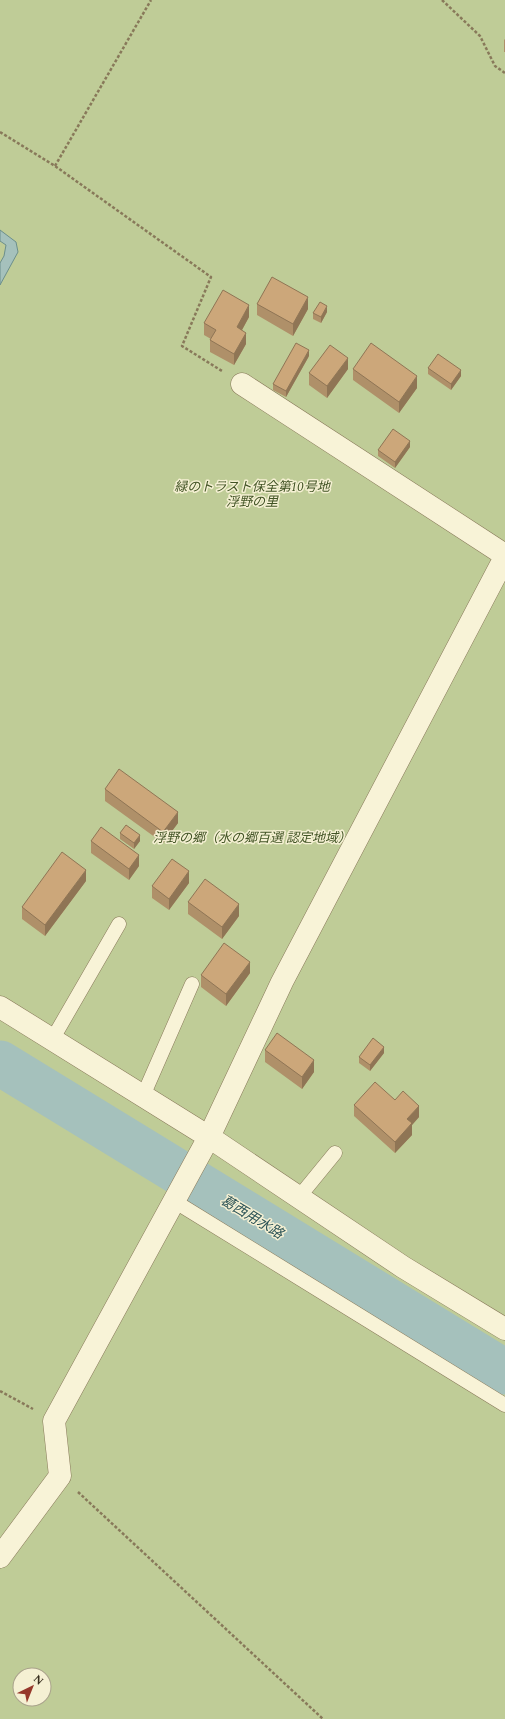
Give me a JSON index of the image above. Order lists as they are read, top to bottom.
{
  "water": ["葛西用水路"],
  "parks": ["緑のトラスト保全第10号地 浮野の里", "浮野の郷（水の郷百選 認定地域）"],
  "north": "top right"
}
